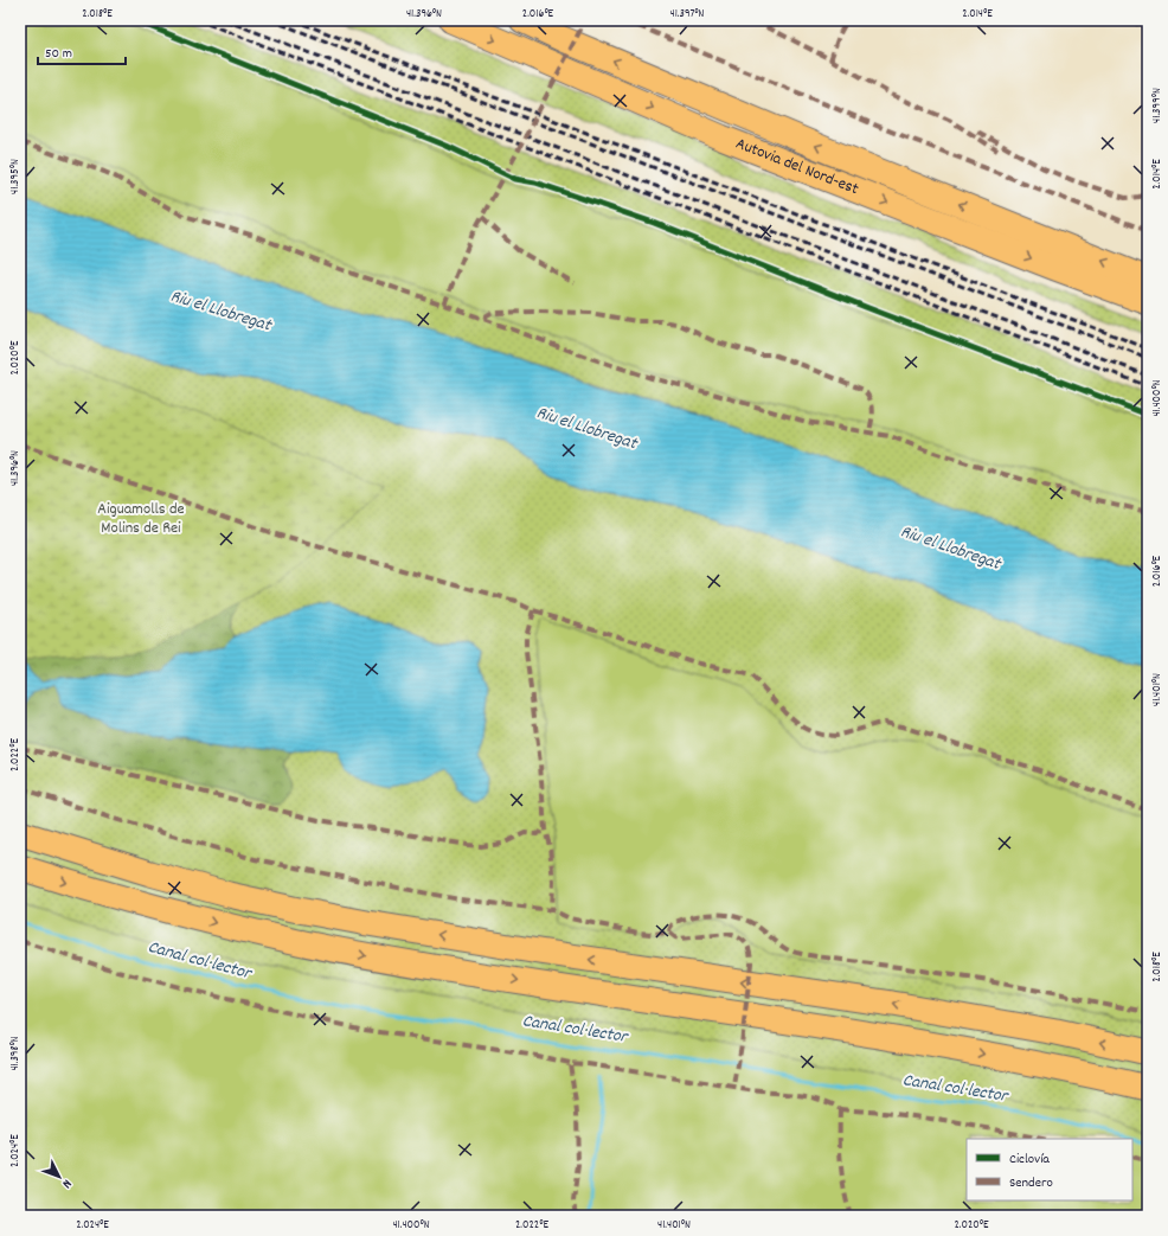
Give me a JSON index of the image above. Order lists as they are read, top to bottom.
{
  "streets": {
    "highway": ["Autovia del Nord-est"]
  },
  "water": ["Riu el Llobregat", "Canal col·lector"],
  "parks": ["Aiguamolls de Molins de Rei"],
  "legend": ["Ciclovía", "Sendero"],
  "scale_bar": "50 m",
  "north": "bottom right",
  "coordinates": [
    "2.018°E",
    "41.396°N",
    "2.016°E",
    "41.397°N",
    "2.014°E",
    "41.399°N",
    "41.395°N",
    "2.020°E",
    "41.400°N",
    "41.401°N",
    "2.022°E",
    "41.398°N",
    "2.024°E"
  ]
}
